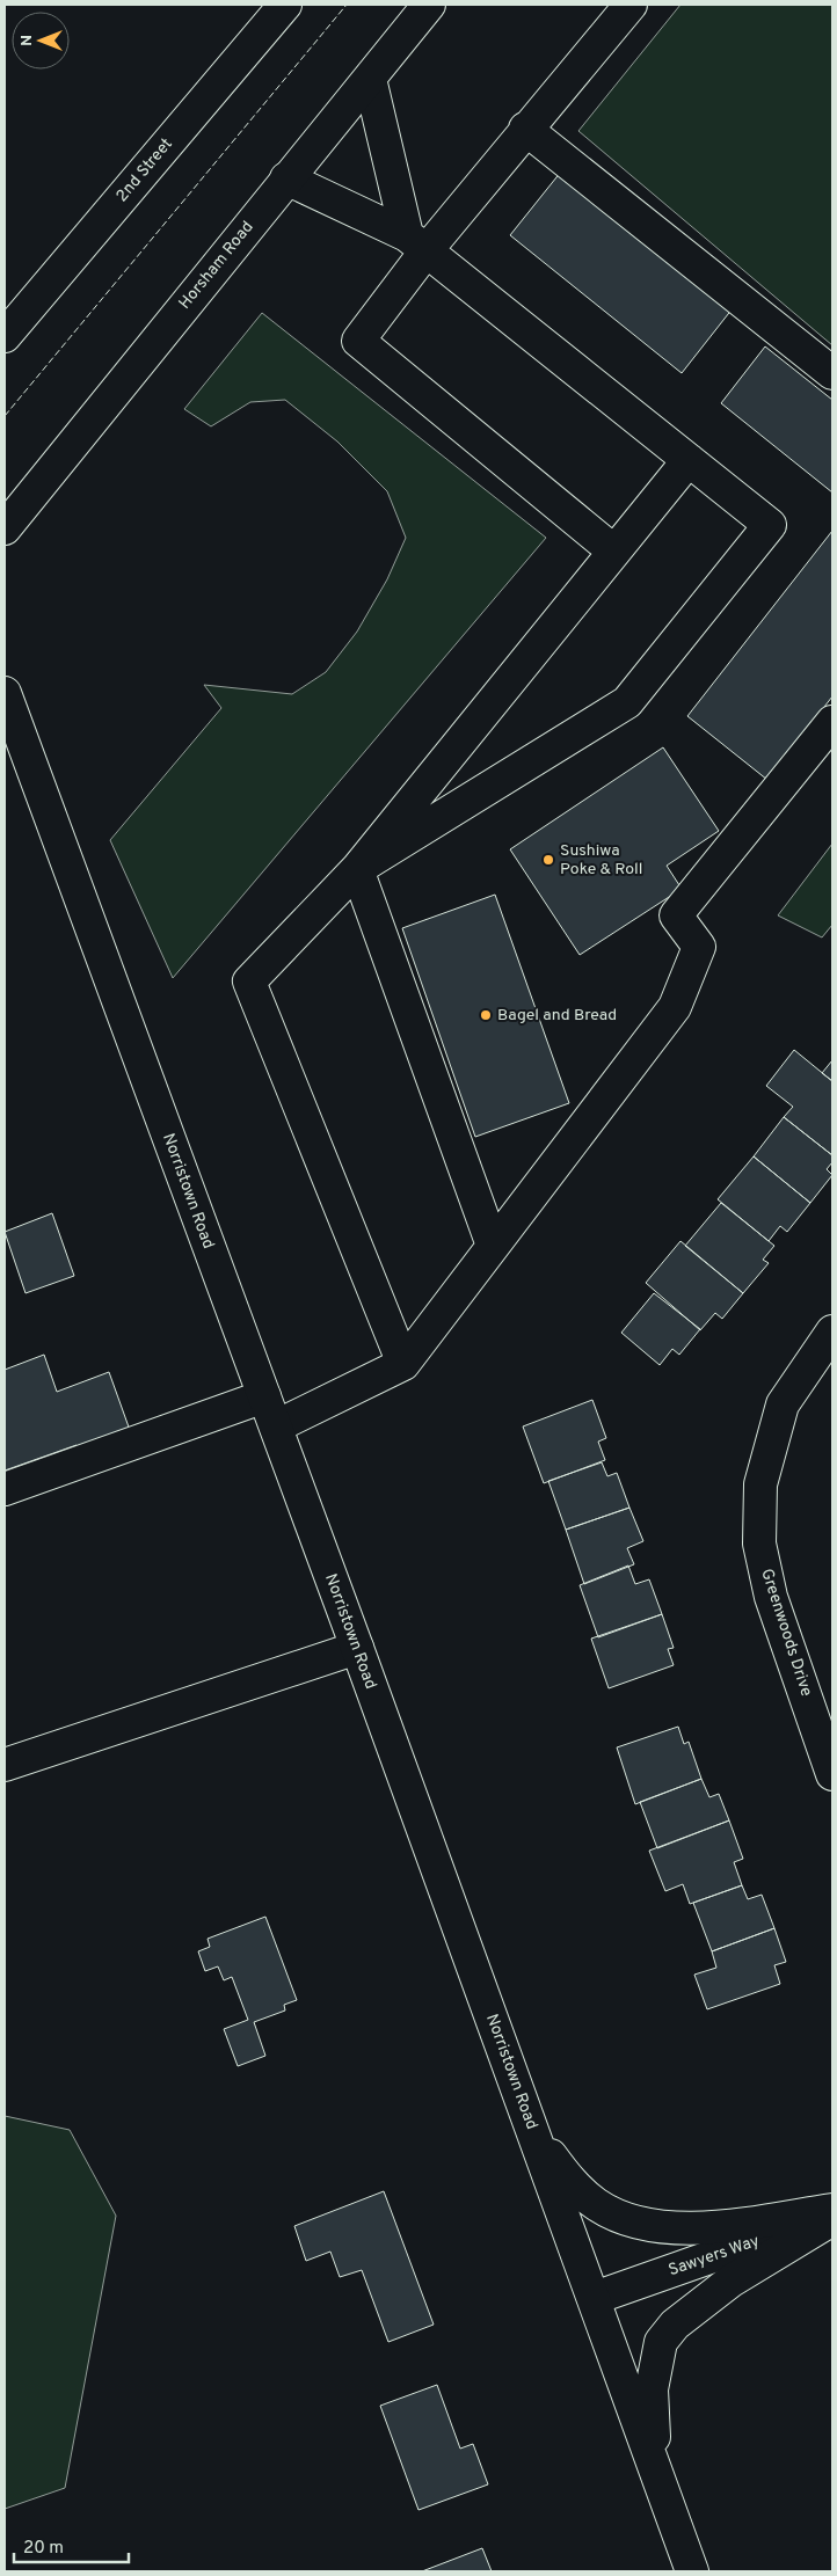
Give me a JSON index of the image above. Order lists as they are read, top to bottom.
{
  "streets": {
    "main road": [
      "2nd Street",
      "Horsham Road",
      "Norristown Road",
      "Greenwoods Drive",
      "Sawyers Way"
    ]
  },
  "crossings": [
    ["Norristown Road", "Sawyers Way"]
  ],
  "places": ["Sushiwa Poke & Roll", "Bagel and Bread"],
  "scale_bar": "20 m",
  "north": "left"
}
